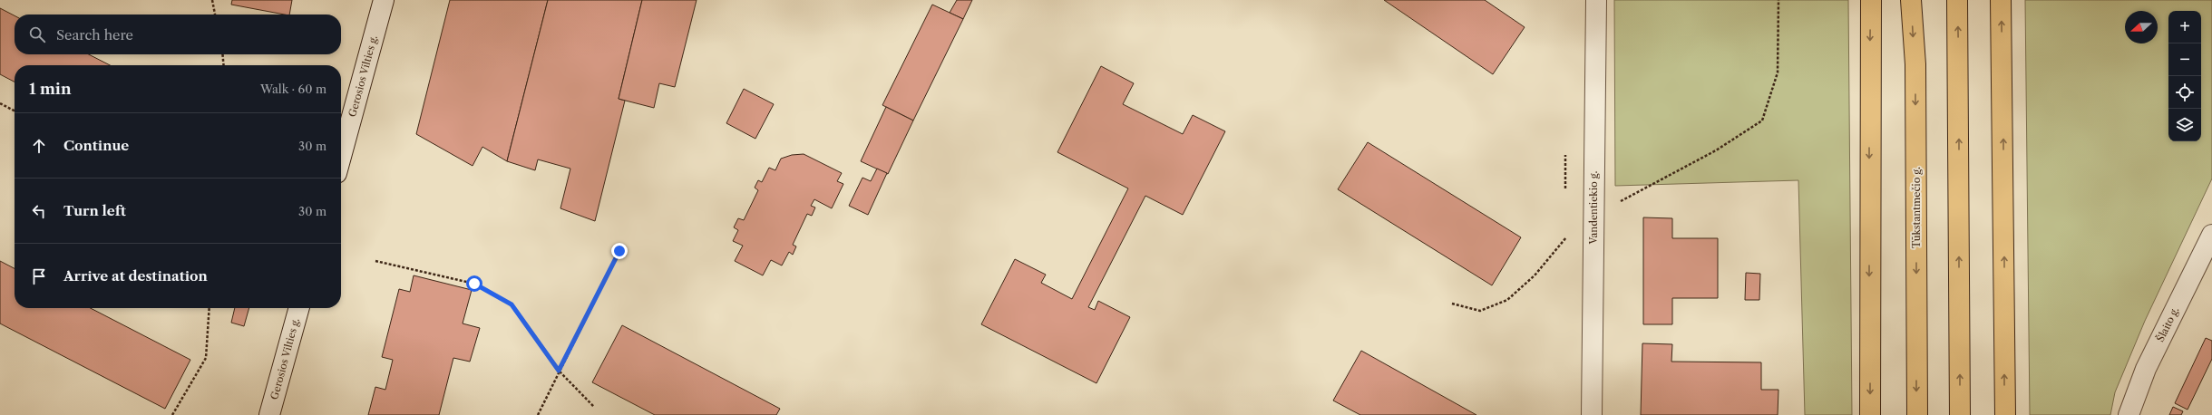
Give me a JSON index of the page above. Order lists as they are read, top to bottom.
{
  "streets": {
    "highway": ["Tūkstantmečio g."],
    "street": ["Gerosios Vilties g.", "Vandentiekio g.", "Šlaito g."]
  },
  "north": "left",
  "page": {
    "map_buttons": ["+", "−"],
    "search": "Search here",
    "heading": ["1 min", "Walk · 60 m"],
    "list": [
      ["Continue", "30 m"],
      ["Turn left", "30 m"],
      "Arrive at destination"
    ]
  }
}
